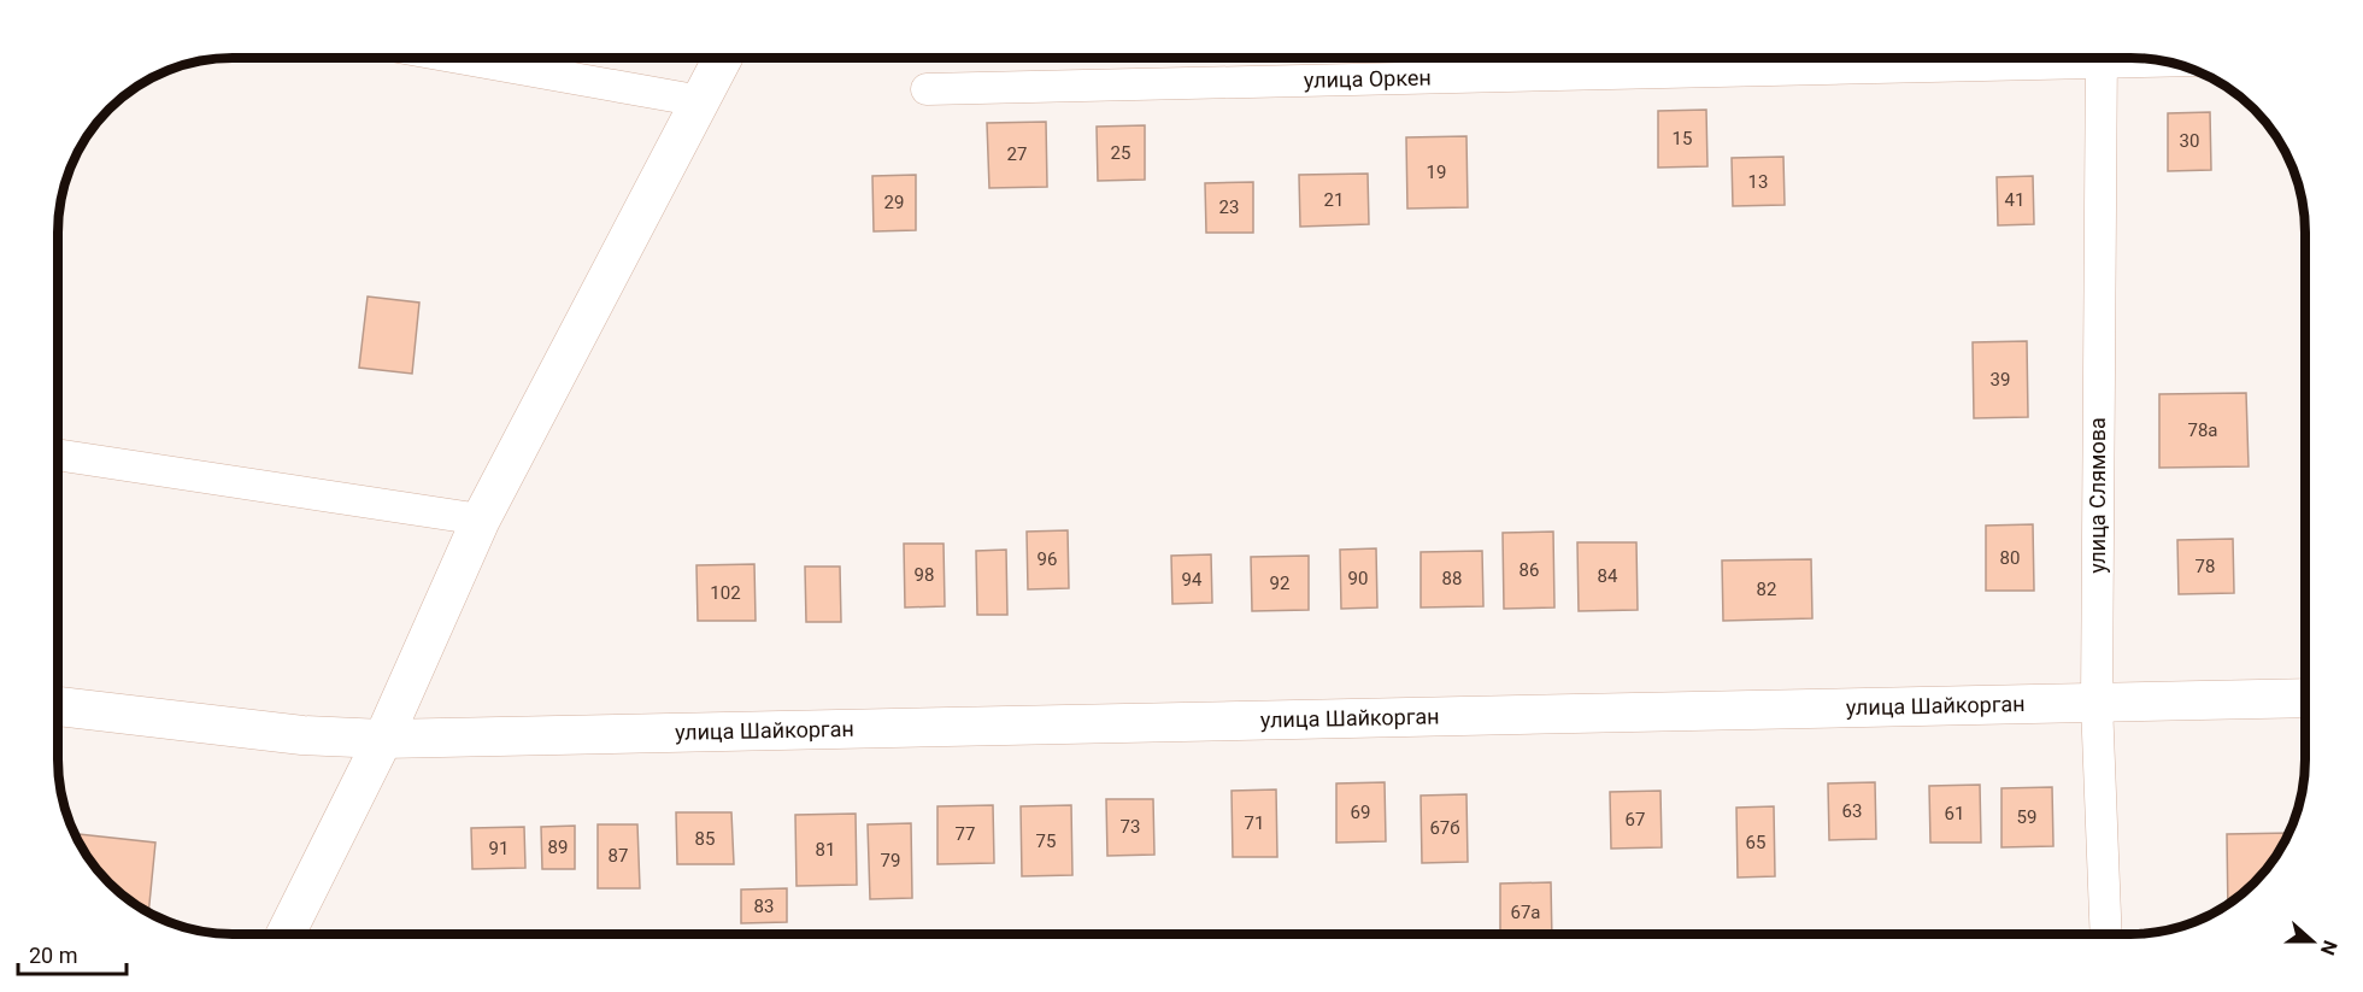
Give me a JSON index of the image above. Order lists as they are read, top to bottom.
{
  "streets": {
    "street": ["улица Оркен", "улица Слямова", "улица Шайкорган"]
  },
  "crossings": [
    ["улица Слямова", "улица Шайкорган"]
  ],
  "house_numbers": [
    "15",
    "30",
    "25",
    "27",
    "19",
    "13",
    "21",
    "41",
    "29",
    "23",
    "39",
    "78а",
    "80",
    "96",
    "78",
    "86",
    "98",
    "84",
    "90",
    "88",
    "94",
    "92",
    "82",
    "102",
    "63",
    "69",
    "61",
    "59",
    "67",
    "71",
    "73",
    "67б",
    "77",
    "85",
    "75",
    "65",
    "89",
    "91",
    "81",
    "87",
    "79",
    "83",
    "67а"
  ],
  "scale_bar": "20 m",
  "north": "right"
}
